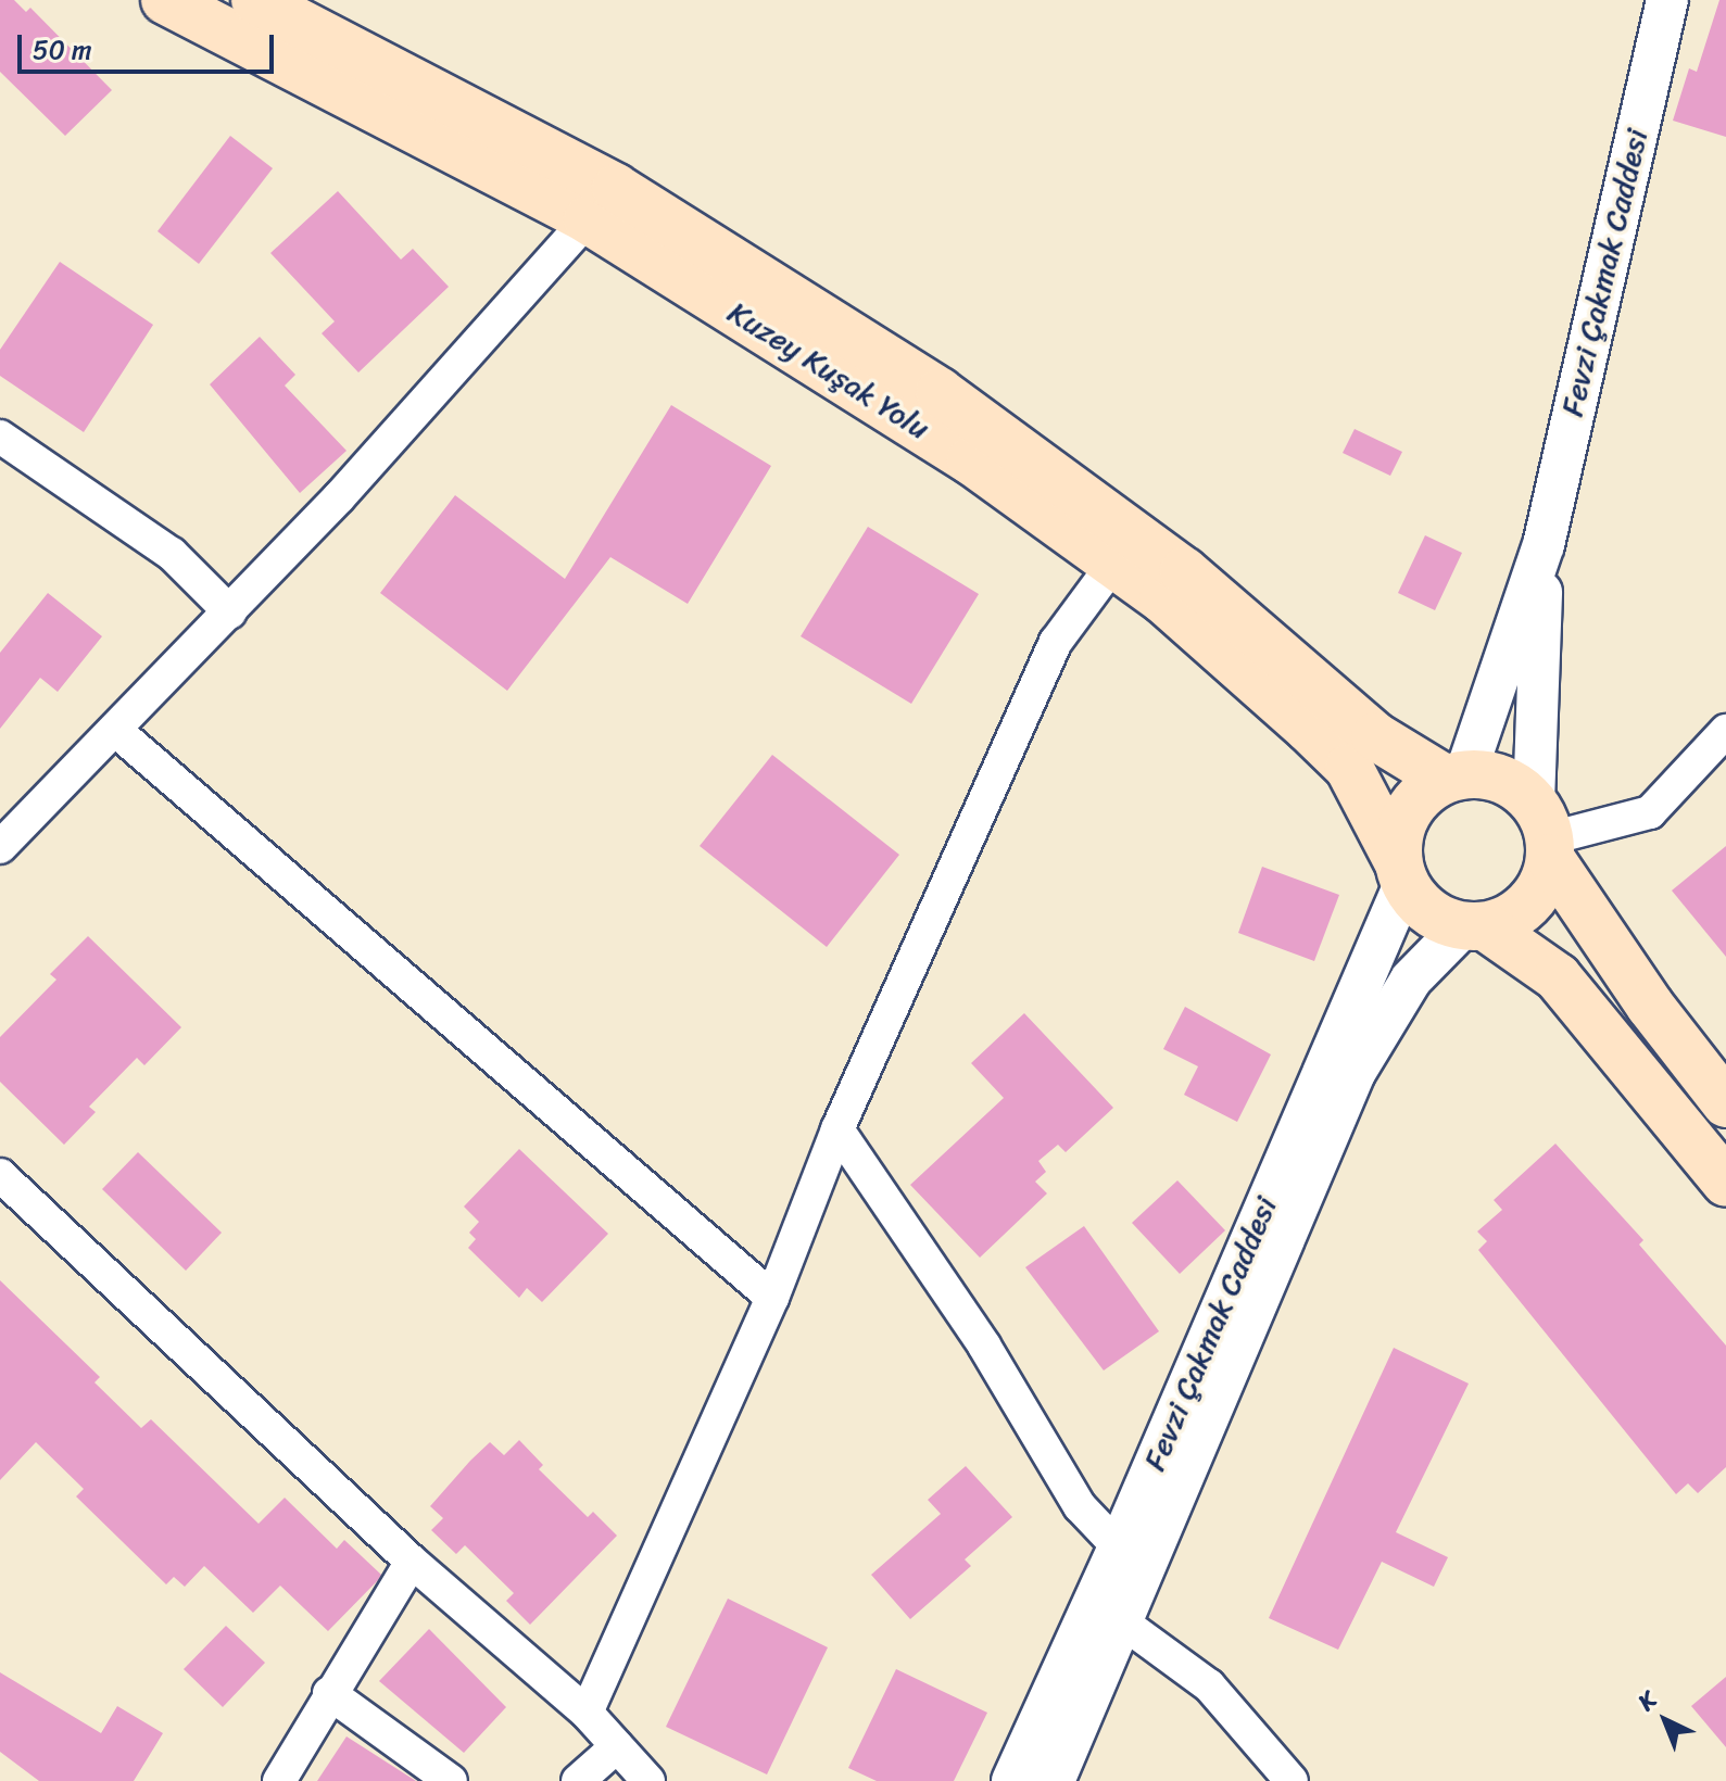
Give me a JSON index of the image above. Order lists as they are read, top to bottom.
{
  "streets": {
    "main road": ["Kuzey Kuşak Yolu"],
    "street": ["Fevzi Çakmak Caddesi"]
  },
  "crossings": [
    ["Fevzi Çakmak Caddesi", "Kuzey Kuşak Yolu"]
  ],
  "scale_bar": "50 m",
  "north": "top left"
}
